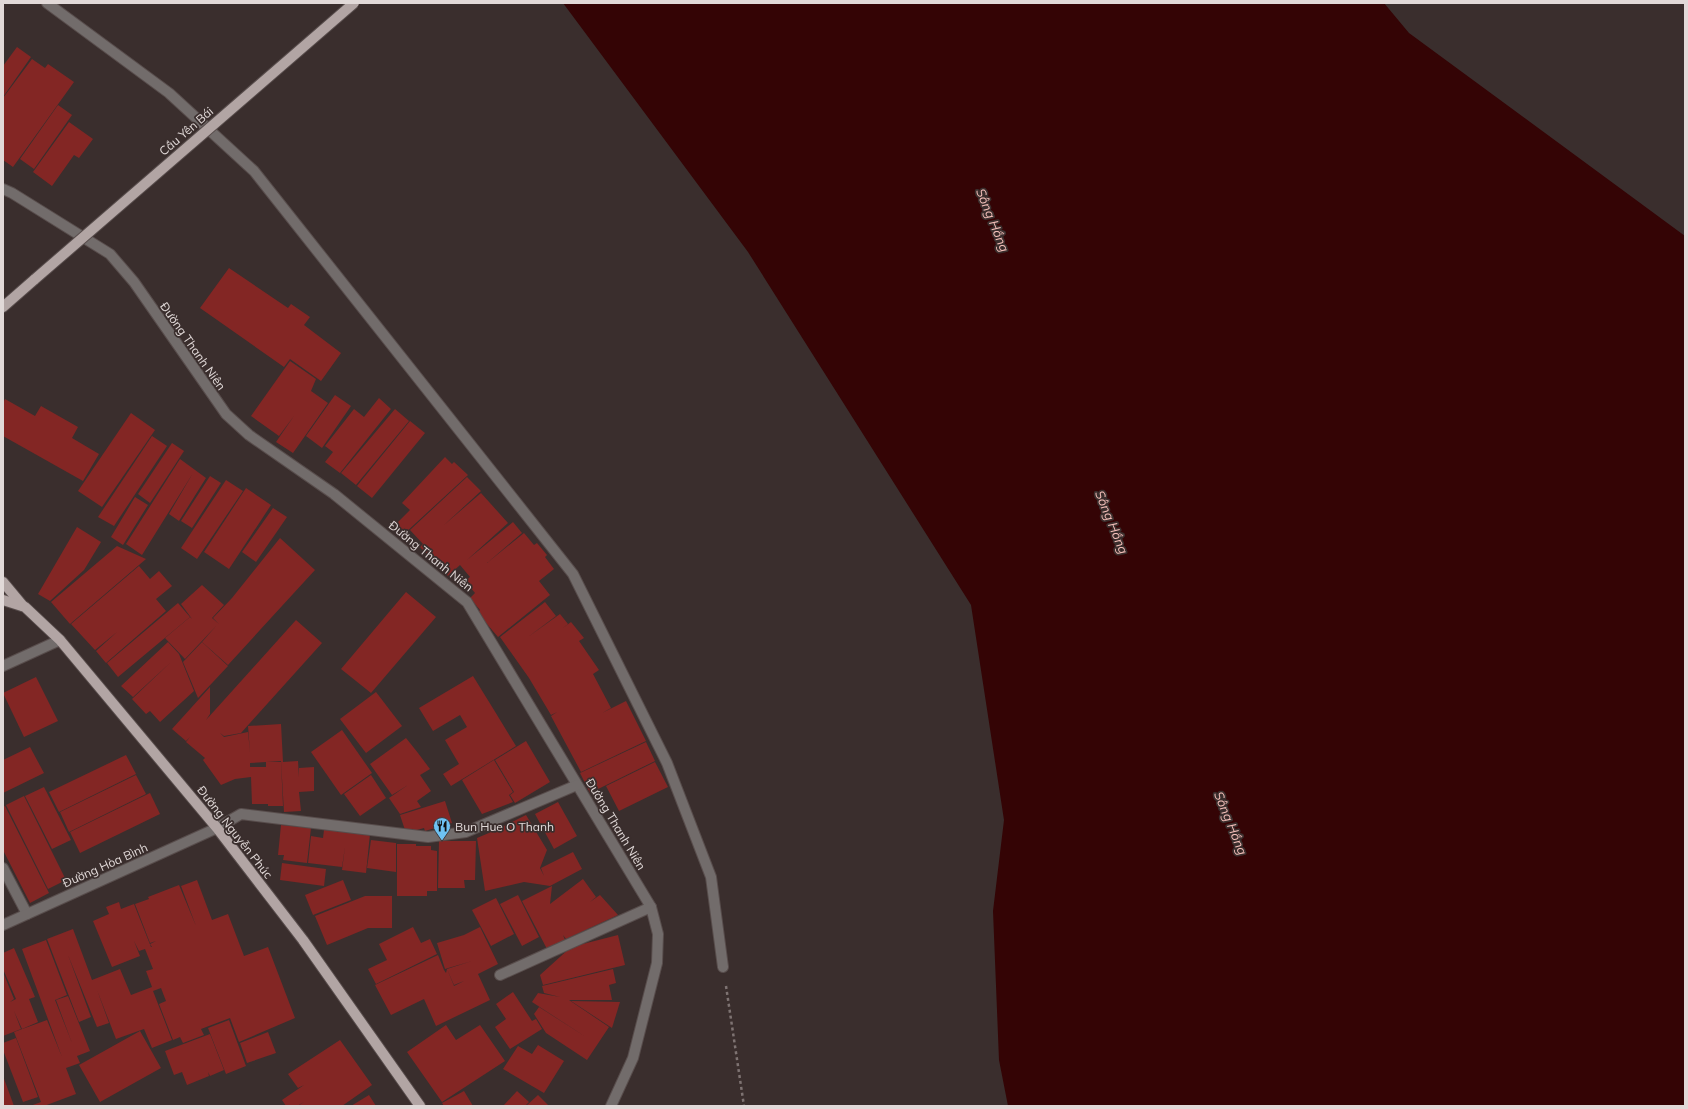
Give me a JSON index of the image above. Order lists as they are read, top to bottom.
{
  "streets": {
    "main road": ["Cầu Yên Bái", "Đường Nguyễn Phúc"],
    "street": ["Đường Thanh Niên", "Đường Hòa Bình"]
  },
  "crossings": [
    ["Đường Thanh Niên", "Đường Hòa Bình"],
    ["Đường Nguyễn Phúc", "Đường Hòa Bình"]
  ],
  "water": ["Sông Hồng"],
  "places": {
    "restaurant": ["Bun Hue O Thanh"]
  }
}
